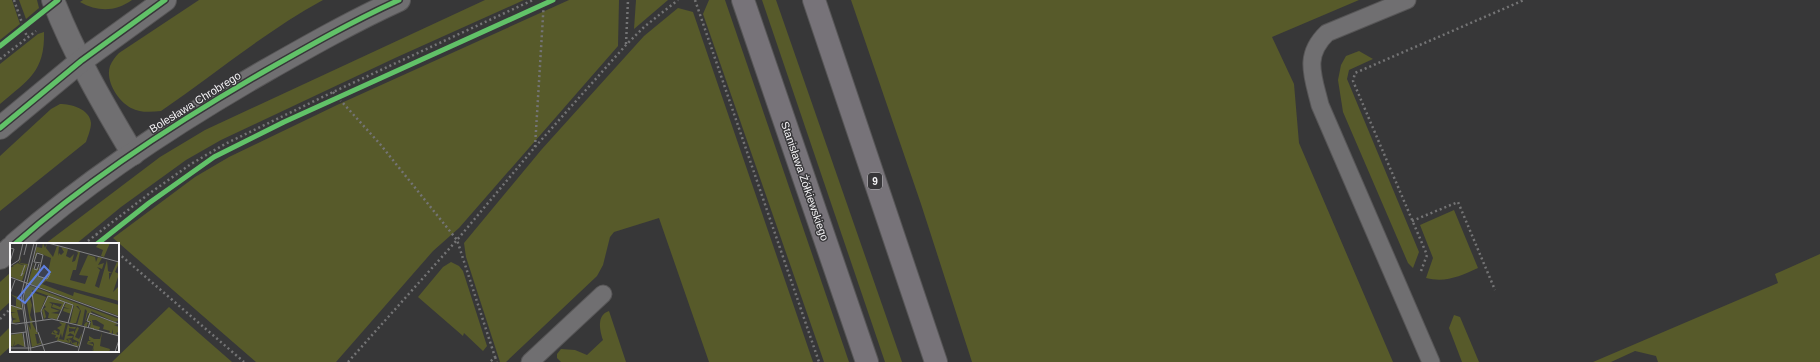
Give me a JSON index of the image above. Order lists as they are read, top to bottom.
{
  "streets": {
    "main road": ["Stanisława Żółkiewskiego", "9"],
    "street": ["Bolesława Chrobrego"]
  }
}
